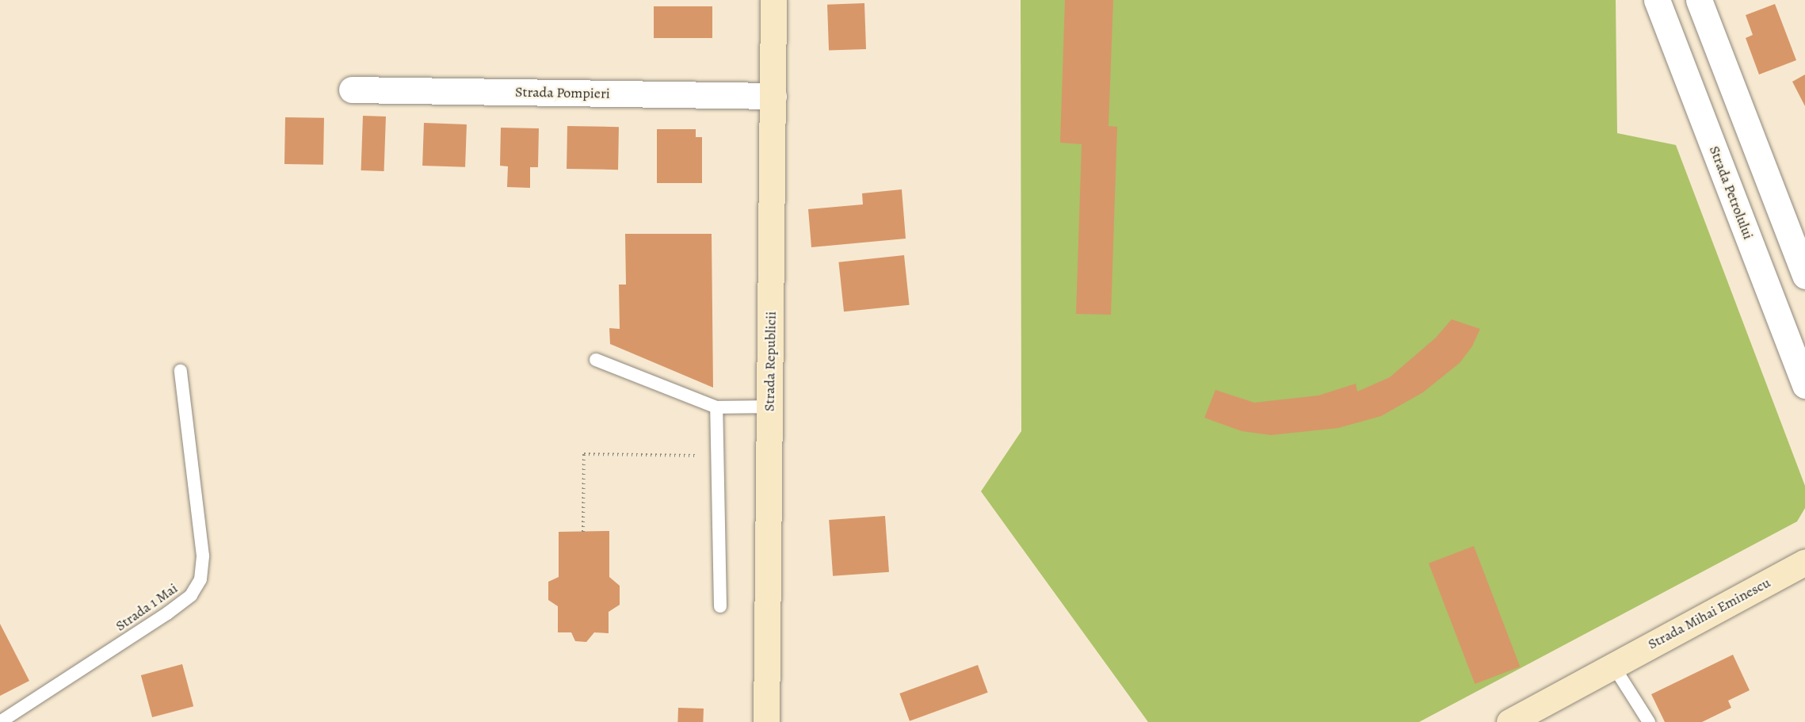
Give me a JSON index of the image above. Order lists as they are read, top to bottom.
{
  "streets": {
    "main road": ["Strada Republicii", "Strada Mihai Eminescu"],
    "street": ["Strada Pompieri", "Strada Petrolului"],
    "lane": ["Strada 1 Mai"]
  },
  "crossings": [
    ["Strada Pompieri", "Strada Republicii"]
  ]
}
